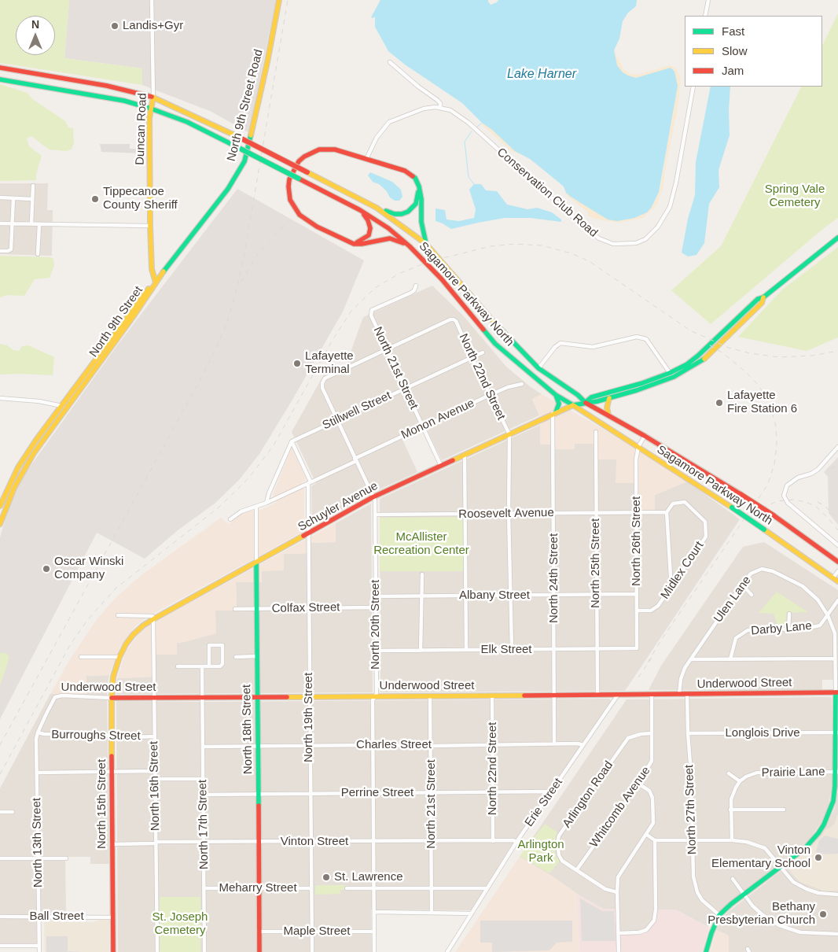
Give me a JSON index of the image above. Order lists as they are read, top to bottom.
{
  "streets": {
    "main road": [
      "North 9th Street Road",
      "Duncan Road",
      "Sagamore Parkway North",
      "North 9th Street",
      "Schuyler Avenue",
      "Underwood Street",
      "North 18th Street",
      "North 15th Street"
    ],
    "street": [
      "Conservation Club Road",
      "North 21st Street",
      "North 22nd Street",
      "Stillwell Street",
      "Monon Avenue",
      "Roosevelt Avenue",
      "North 26th Street",
      "North 25th Street",
      "Midlex Court",
      "North 24th Street",
      "Albany Street",
      "Ulen Lane",
      "Colfax Street",
      "North 20th Street",
      "Darby Lane",
      "Elk Street",
      "North 19th Street",
      "Longlois Drive",
      "Burroughs Street",
      "Charles Street",
      "Prairie Lane",
      "North 16th Street",
      "Perrine Street",
      "Arlington Road",
      "Erie Street",
      "Whitcomb Avenue",
      "North 27th Street",
      "North 17th Street",
      "Vinton Street",
      "North 13th Street",
      "Meharry Street",
      "Ball Street",
      "Maple Street"
    ]
  },
  "crossings": [
    ["North 9th Street Road", "Duncan Road"],
    ["North 9th Street Road", "North 9th Street"],
    ["Duncan Road", "Sagamore Parkway North"],
    ["Duncan Road", "North 9th Street"],
    ["Sagamore Parkway North", "Schuyler Avenue"],
    ["Sagamore Parkway North", "North 26th Street"],
    ["North 21st Street", "North 22nd Street"],
    ["North 21st Street", "Stillwell Street"],
    ["North 21st Street", "Monon Avenue"],
    ["North 21st Street", "Schuyler Avenue"],
    ["North 21st Street", "North 20th Street"],
    ["North 21st Street", "Underwood Street"],
    ["North 21st Street", "Charles Street"],
    ["North 21st Street", "Perrine Street"],
    ["North 21st Street", "Vinton Street"],
    ["North 22nd Street", "Stillwell Street"],
    ["North 22nd Street", "Monon Avenue"],
    ["North 22nd Street", "Schuyler Avenue"],
    ["North 22nd Street", "North 20th Street"],
    ["North 22nd Street", "Underwood Street"],
    ["North 22nd Street", "Charles Street"],
    ["North 22nd Street", "Perrine Street"],
    ["North 22nd Street", "Vinton Street"],
    ["Stillwell Street", "North 20th Street"],
    ["Stillwell Street", "North 19th Street"],
    ["Monon Avenue", "North 20th Street"],
    ["Monon Avenue", "North 19th Street"],
    ["Monon Avenue", "North 18th Street"],
    ["Schuyler Avenue", "North 24th Street"],
    ["Schuyler Avenue", "North 20th Street"],
    ["Schuyler Avenue", "North 19th Street"],
    ["Schuyler Avenue", "North 18th Street"],
    ["Schuyler Avenue", "North 16th Street"],
    ["Schuyler Avenue", "North 15th Street"],
    ["Roosevelt Avenue", "North 26th Street"],
    ["Roosevelt Avenue", "North 25th Street"],
    ["Roosevelt Avenue", "North 24th Street"],
    ["Roosevelt Avenue", "North 20th Street"],
    ["North 26th Street", "Midlex Court"],
    ["North 26th Street", "Albany Street"],
    ["North 26th Street", "Elk Street"],
    ["North 25th Street", "Albany Street"],
    ["North 25th Street", "Elk Street"],
    ["North 25th Street", "Underwood Street"],
    ["North 24th Street", "Albany Street"],
    ["North 24th Street", "Elk Street"],
    ["North 24th Street", "Underwood Street"],
    ["North 24th Street", "Charles Street"],
    ["Albany Street", "North 20th Street"],
    ["Ulen Lane", "Darby Lane"],
    ["Ulen Lane", "Underwood Street"],
    ["Colfax Street", "North 20th Street"],
    ["Colfax Street", "North 19th Street"],
    ["Colfax Street", "North 18th Street"],
    ["North 20th Street", "Elk Street"],
    ["North 20th Street", "Underwood Street"],
    ["North 20th Street", "Charles Street"],
    ["North 20th Street", "Perrine Street"],
    ["North 20th Street", "Vinton Street"],
    ["North 20th Street", "Maple Street"],
    ["Underwood Street", "North 19th Street"],
    ["Underwood Street", "North 18th Street"],
    ["Underwood Street", "Burroughs Street"],
    ["Underwood Street", "North 16th Street"],
    ["Underwood Street", "Erie Street"],
    ["Underwood Street", "North 15th Street"],
    ["Underwood Street", "Whitcomb Avenue"],
    ["Underwood Street", "North 27th Street"],
    ["Underwood Street", "North 17th Street"],
    ["Underwood Street", "North 13th Street"],
    ["North 19th Street", "Charles Street"],
    ["North 19th Street", "Perrine Street"],
    ["North 19th Street", "Vinton Street"],
    ["North 19th Street", "Meharry Street"],
    ["North 19th Street", "Maple Street"],
    ["North 18th Street", "Charles Street"],
    ["North 18th Street", "Perrine Street"],
    ["North 18th Street", "Vinton Street"],
    ["North 18th Street", "Meharry Street"],
    ["North 18th Street", "Maple Street"],
    ["Longlois Drive", "North 27th Street"],
    ["Burroughs Street", "North 16th Street"],
    ["Burroughs Street", "North 15th Street"],
    ["Burroughs Street", "North 13th Street"],
    ["Charles Street", "Erie Street"],
    ["Charles Street", "North 17th Street"],
    ["North 16th Street", "Vinton Street"],
    ["Perrine Street", "Erie Street"],
    ["Perrine Street", "North 17th Street"],
    ["Arlington Road", "Whitcomb Avenue"],
    ["Erie Street", "Vinton Street"],
    ["North 15th Street", "Vinton Street"],
    ["North 15th Street", "Ball Street"],
    ["North 17th Street", "Vinton Street"],
    ["North 17th Street", "Meharry Street"],
    ["North 13th Street", "Ball Street"]
  ],
  "water": ["Lake Harner"],
  "parks": [
    "Spring Vale Cemetery",
    "McAllister Recreation Center",
    "Arlington Park",
    "St. Joseph Cemetery"
  ],
  "places": [
    "Landis+Gyr",
    "Tippecanoe County Sheriff",
    "Lafayette Terminal",
    "Lafayette Fire Station 6",
    "Oscar Winski Company",
    "Vinton Elementary School",
    "St. Lawrence",
    "Bethany Presbyterian Church"
  ],
  "legend": ["Fast", "Slow", "Jam"],
  "north": "top"
}
